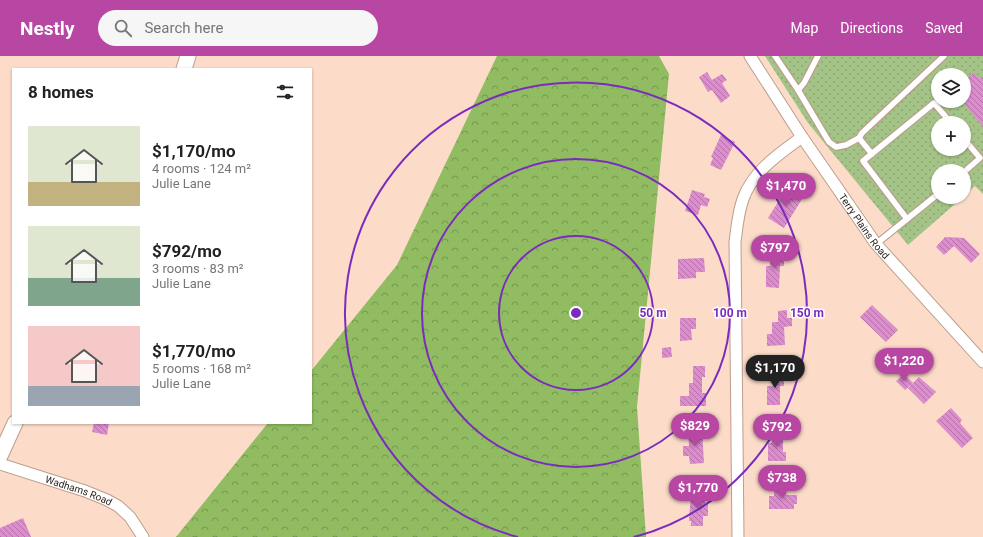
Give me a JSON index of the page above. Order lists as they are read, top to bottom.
{
  "streets": {
    "street": ["Terry Plains Road", "Wadhams Road"]
  },
  "page": {
    "header": "Nestly",
    "search": "Search here",
    "nav": ["Map", "Directions", "Saved"],
    "map_buttons": ["+", "−"],
    "heading": "8 homes",
    "list": [
      {
        "name": "$1,170/mo",
        "note": "4 rooms · 124 m² · Julie Lane"
      },
      {
        "name": "$792/mo",
        "note": "3 rooms · 83 m² · Julie Lane"
      },
      {
        "name": "$1,770/mo",
        "note": "5 rooms · 168 m² · Julie Lane"
      }
    ],
    "price": [
      "$1,470",
      "$797",
      "$1,220",
      "$1,170",
      "$829",
      "$792",
      "$738",
      "$1,770"
    ]
  },
  "rings": ["50 m", "100 m", "150 m"]
}
